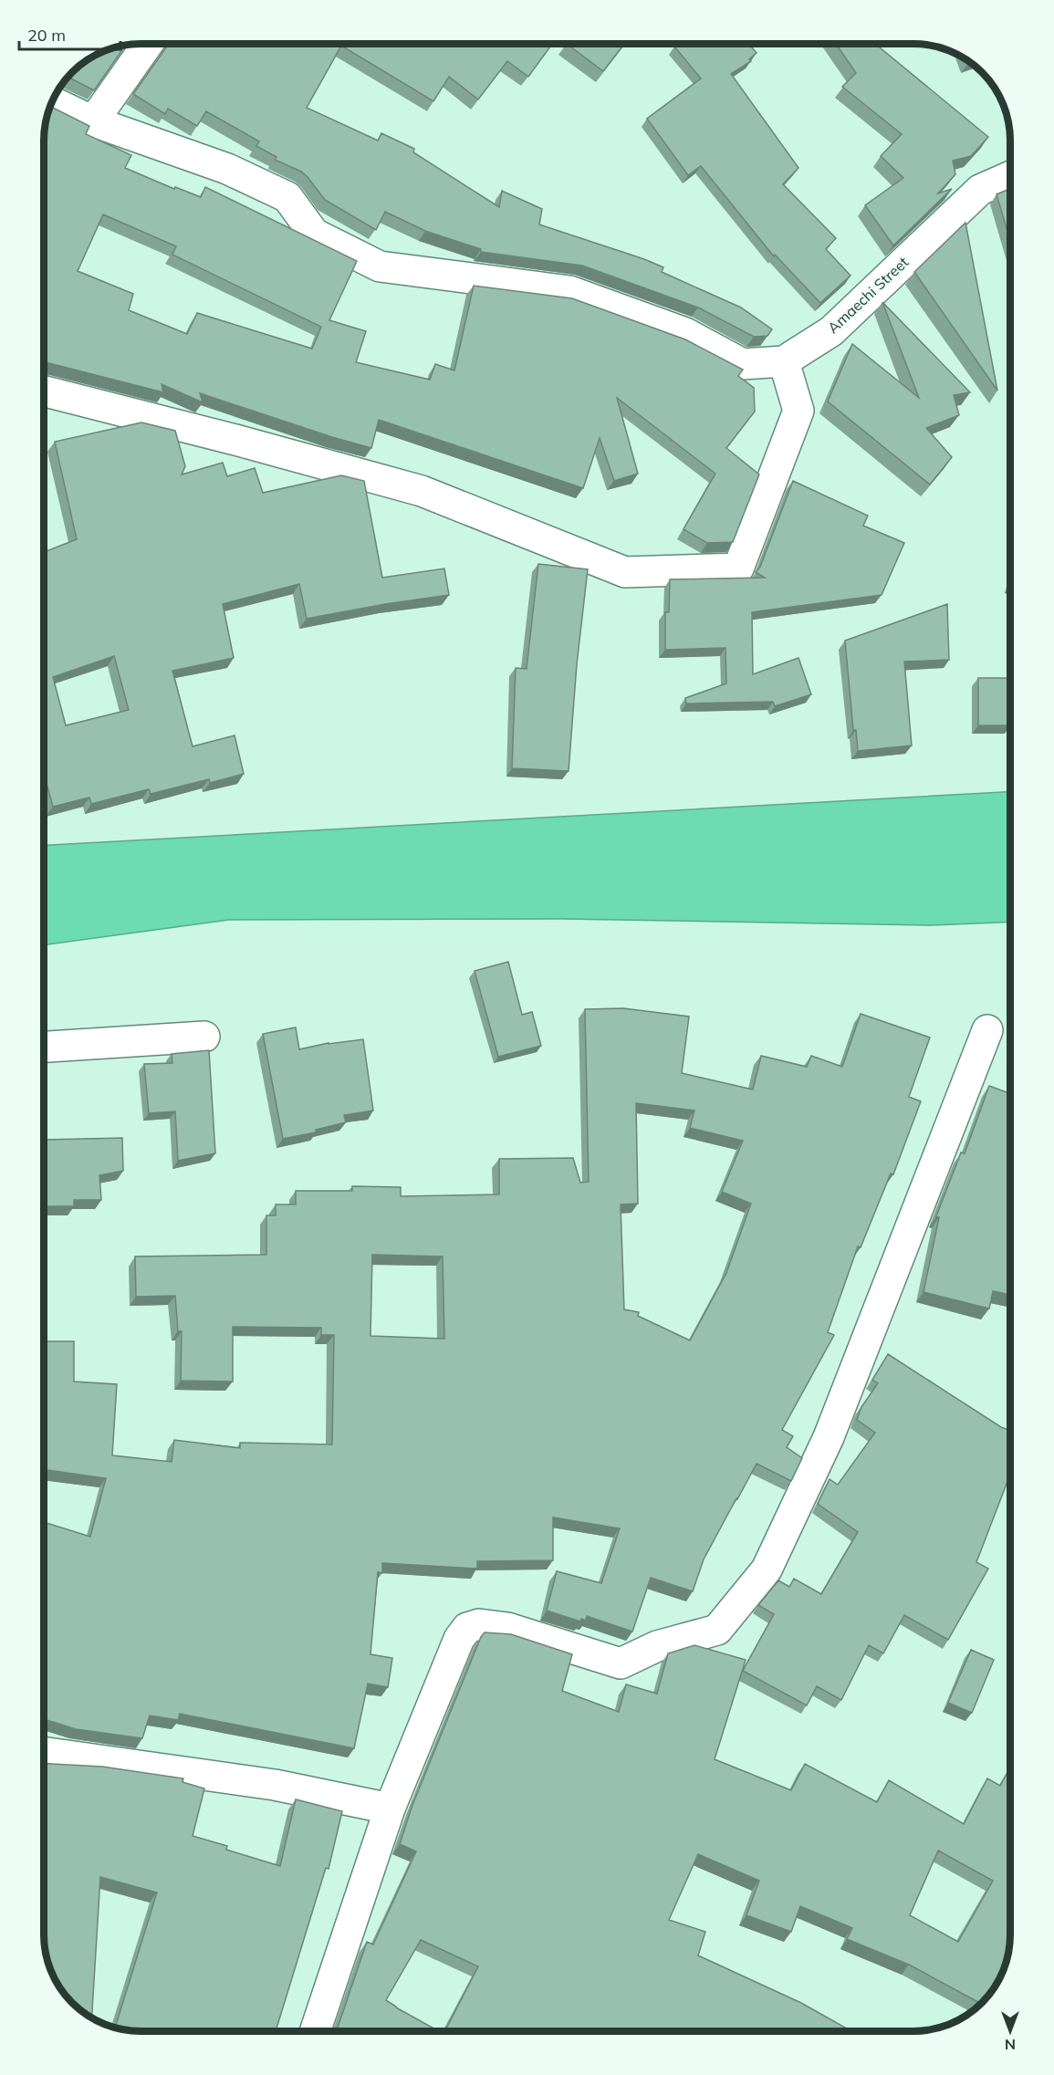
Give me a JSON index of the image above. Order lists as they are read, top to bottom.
{
  "streets": {
    "street": ["Amaechi Street"]
  },
  "scale_bar": "20 m",
  "north": "bottom"
}
